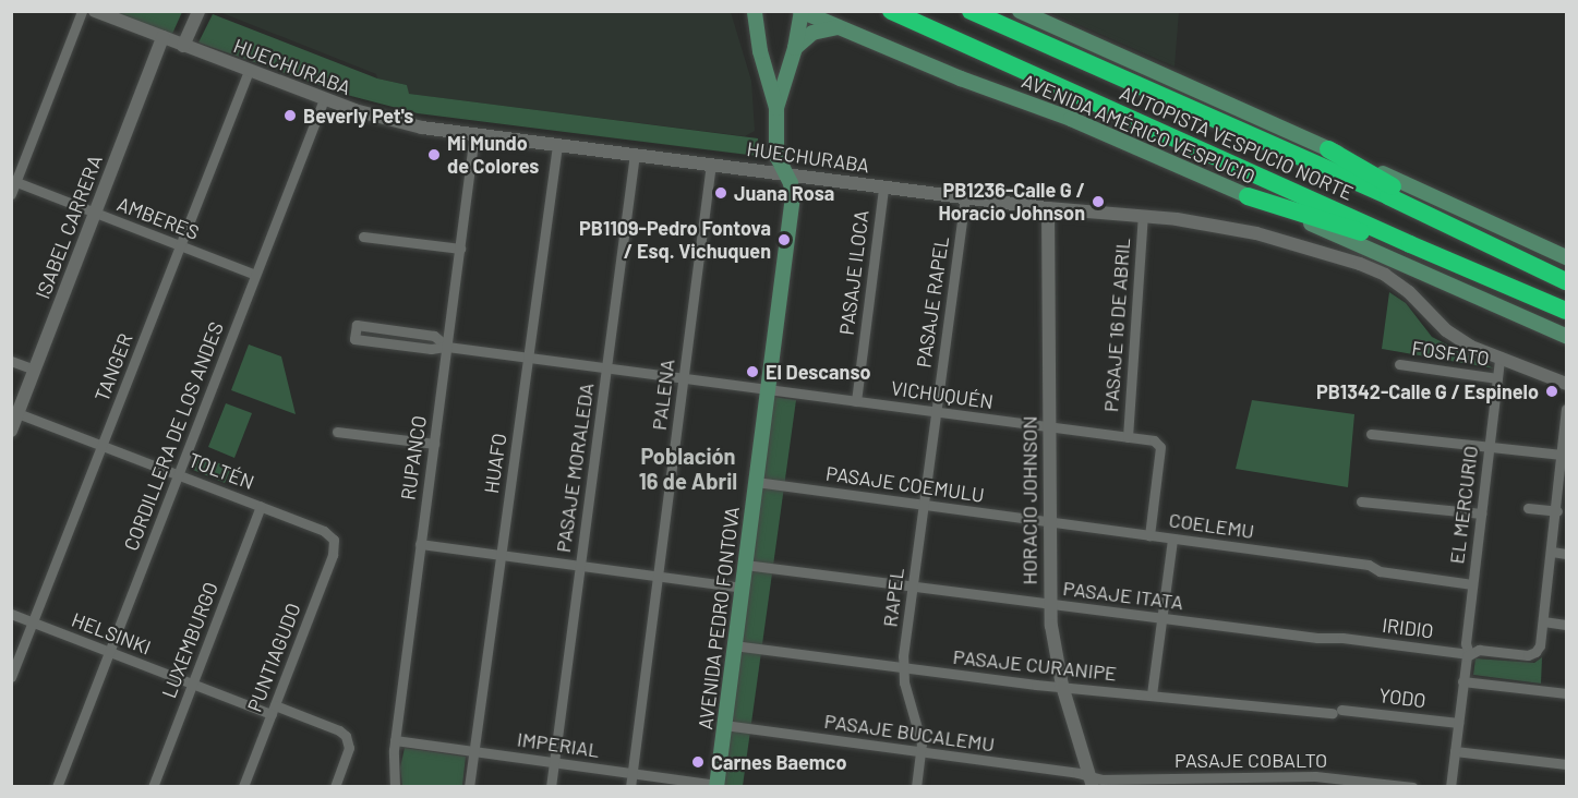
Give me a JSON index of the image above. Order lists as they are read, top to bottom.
{
  "streets": {
    "highway": ["AUTOPISTA VESPUCIO NORTE"],
    "main road": ["AVENIDA AMÉRICO VESPUCIO", "AVENIDA PEDRO FONTOVA"],
    "street": [
      "HUECHURABA",
      "AMBERES",
      "ISABEL CARRERA",
      "PASAJE ILOCA",
      "PASAJE RAPEL",
      "PASAJE 16 DE ABRIL",
      "FOSFATO",
      "TANGER",
      "PALENA",
      "VICHUQUÉN",
      "CORDILLERA DE LOS ANDES",
      "RUPANCO",
      "HUAFO",
      "PASAJE MORALEDA",
      "TOLTÉN",
      "PASAJE COEMULU",
      "HORACIO JOHNSON",
      "EL MERCURIO",
      "COELEMU",
      "PASAJE ITATA",
      "RAPEL",
      "IRIDIO",
      "HELSINKI",
      "LUXEMBURGO",
      "PUNTIAGUDO",
      "PASAJE CURANIPE",
      "YODO",
      "PASAJE BUCALEMU",
      "IMPERIAL",
      "PASAJE COBALTO"
    ]
  },
  "crossings": [
    ["HUECHURABA", "ISABEL CARRERA"],
    ["HUECHURABA", "PASAJE ILOCA"],
    ["HUECHURABA", "PASAJE RAPEL"],
    ["HUECHURABA", "PASAJE 16 DE ABRIL"],
    ["HUECHURABA", "TANGER"],
    ["HUECHURABA", "PALENA"],
    ["HUECHURABA", "CORDILLERA DE LOS ANDES"],
    ["HUECHURABA", "RUPANCO"],
    ["HUECHURABA", "HUAFO"],
    ["HUECHURABA", "PASAJE MORALEDA"],
    ["HUECHURABA", "HORACIO JOHNSON"],
    ["HUECHURABA", "EL MERCURIO"],
    ["HUECHURABA", "AVENIDA PEDRO FONTOVA"],
    ["AVENIDA AMÉRICO VESPUCIO", "AVENIDA PEDRO FONTOVA"],
    ["AMBERES", "ISABEL CARRERA"],
    ["AMBERES", "TANGER"],
    ["AMBERES", "CORDILLERA DE LOS ANDES"],
    ["ISABEL CARRERA", "TOLTÉN"],
    ["PASAJE ILOCA", "VICHUQUÉN"],
    ["PASAJE RAPEL", "VICHUQUÉN"],
    ["PASAJE RAPEL", "RAPEL"],
    ["PASAJE 16 DE ABRIL", "VICHUQUÉN"],
    ["FOSFATO", "EL MERCURIO"],
    ["TANGER", "TOLTÉN"],
    ["TANGER", "HELSINKI"],
    ["PALENA", "VICHUQUÉN"],
    ["PALENA", "IMPERIAL"],
    ["VICHUQUÉN", "RUPANCO"],
    ["VICHUQUÉN", "HUAFO"],
    ["VICHUQUÉN", "PASAJE MORALEDA"],
    ["VICHUQUÉN", "HORACIO JOHNSON"],
    ["VICHUQUÉN", "COELEMU"],
    ["VICHUQUÉN", "RAPEL"],
    ["VICHUQUÉN", "AVENIDA PEDRO FONTOVA"],
    ["CORDILLERA DE LOS ANDES", "TOLTÉN"],
    ["CORDILLERA DE LOS ANDES", "HELSINKI"],
    ["RUPANCO", "IMPERIAL"],
    ["HUAFO", "IMPERIAL"],
    ["PASAJE MORALEDA", "IMPERIAL"],
    ["TOLTÉN", "LUXEMBURGO"],
    ["TOLTÉN", "PUNTIAGUDO"],
    ["PASAJE COEMULU", "HORACIO JOHNSON"],
    ["PASAJE COEMULU", "COELEMU"],
    ["PASAJE COEMULU", "RAPEL"],
    ["PASAJE COEMULU", "AVENIDA PEDRO FONTOVA"],
    ["HORACIO JOHNSON", "COELEMU"],
    ["HORACIO JOHNSON", "PASAJE ITATA"],
    ["HORACIO JOHNSON", "PASAJE CURANIPE"],
    ["HORACIO JOHNSON", "PASAJE BUCALEMU"],
    ["HORACIO JOHNSON", "PASAJE COBALTO"],
    ["EL MERCURIO", "COELEMU"],
    ["EL MERCURIO", "IRIDIO"],
    ["EL MERCURIO", "YODO"],
    ["PASAJE ITATA", "RAPEL"],
    ["PASAJE ITATA", "AVENIDA PEDRO FONTOVA"],
    ["PASAJE ITATA", "IRIDIO"],
    ["RAPEL", "PASAJE CURANIPE"],
    ["RAPEL", "PASAJE BUCALEMU"],
    ["AVENIDA PEDRO FONTOVA", "PASAJE CURANIPE"],
    ["AVENIDA PEDRO FONTOVA", "PASAJE BUCALEMU"],
    ["AVENIDA PEDRO FONTOVA", "IMPERIAL"],
    ["HELSINKI", "LUXEMBURGO"],
    ["HELSINKI", "PUNTIAGUDO"],
    ["PASAJE CURANIPE", "YODO"],
    ["PASAJE BUCALEMU", "PASAJE COBALTO"]
  ],
  "districts": ["Población 16 de Abril"],
  "places": [
    "Beverly Pet's",
    "Mi Mundo de Colores",
    "Juana Rosa",
    "PB1236-Calle G / Horacio Johnson",
    "PB1109-Pedro Fontova / Esq. Vichuquen",
    "El Descanso",
    "PB1342-Calle G / Espinelo",
    "Carnes Baemco"
  ]
}
